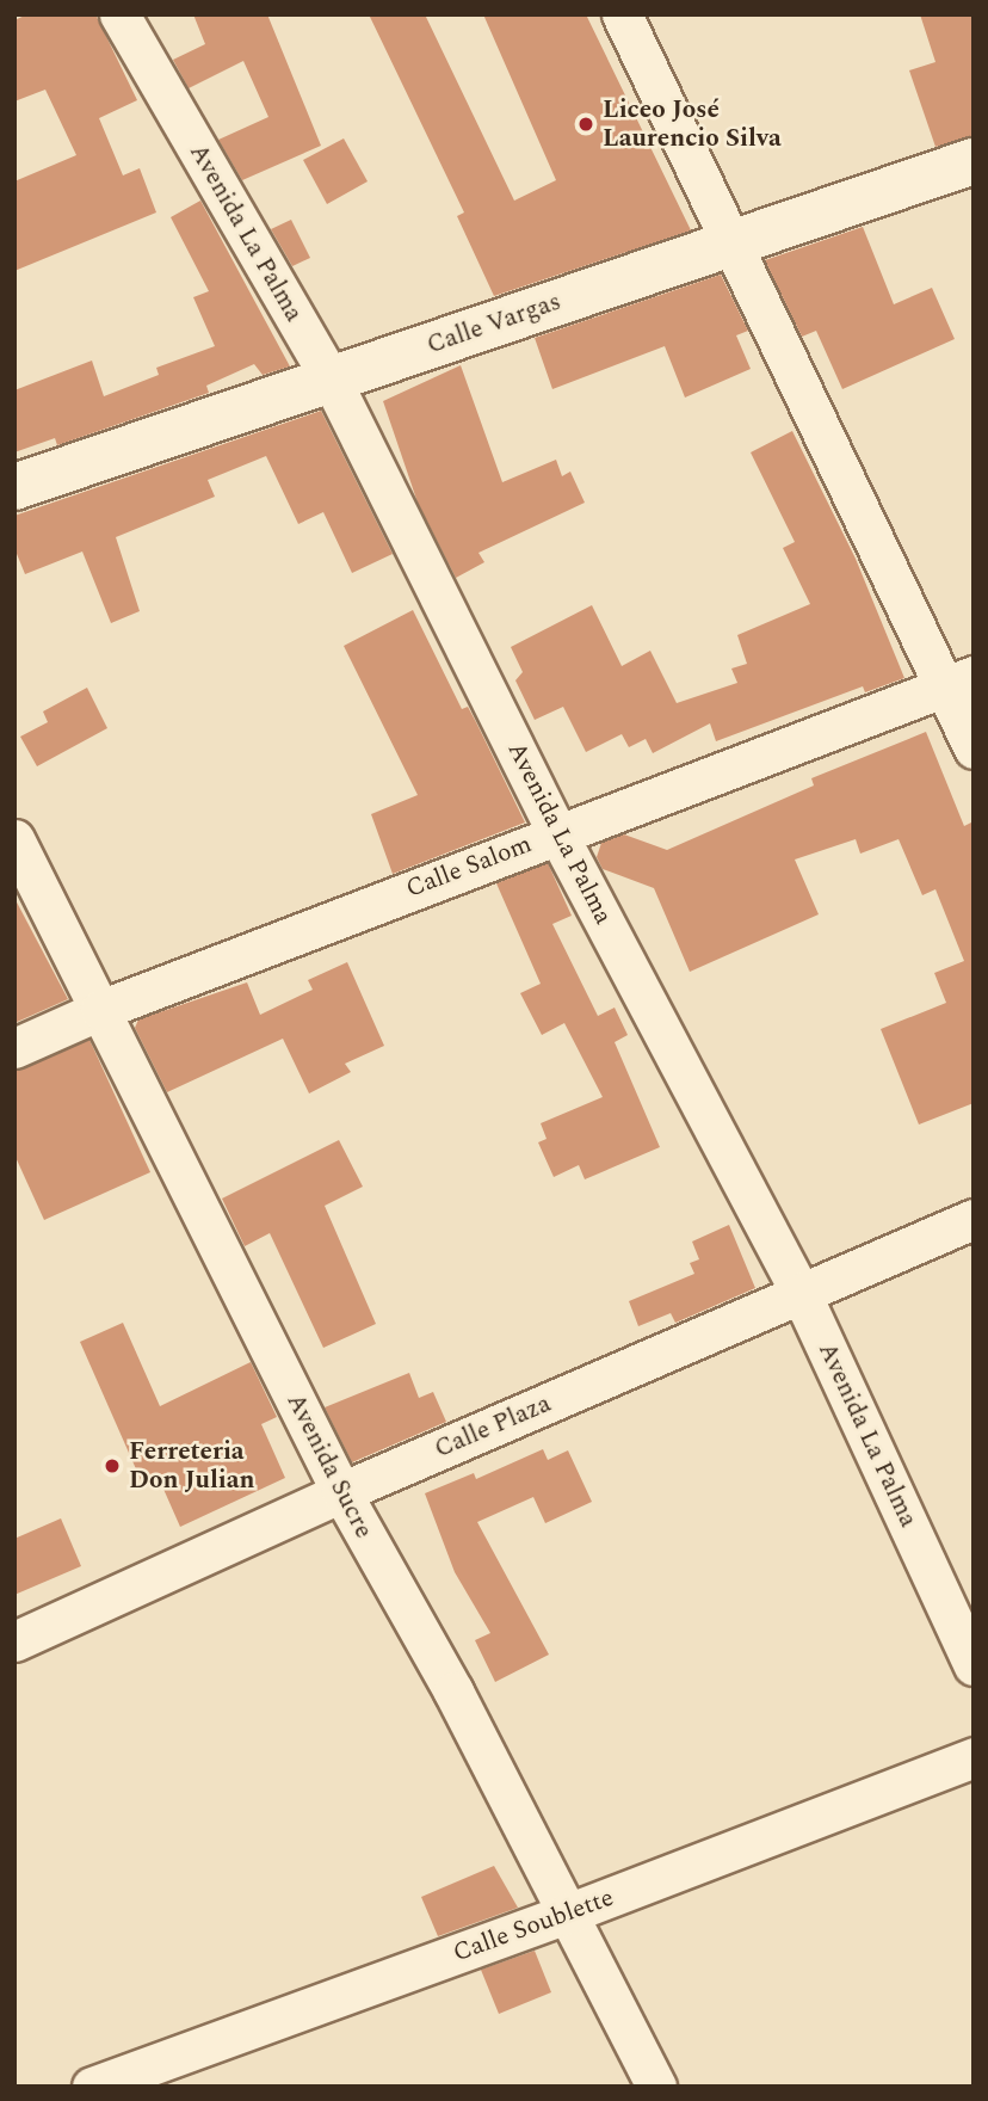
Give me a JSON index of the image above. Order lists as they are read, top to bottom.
{
  "streets": {
    "street": [
      "Avenida La Palma",
      "Calle Vargas",
      "Calle Salom",
      "Calle Plaza",
      "Avenida Sucre",
      "Calle Soublette"
    ]
  },
  "crossings": [
    ["Avenida La Palma", "Calle Vargas"],
    ["Avenida La Palma", "Calle Salom"],
    ["Avenida La Palma", "Calle Plaza"],
    ["Calle Salom", "Avenida Sucre"],
    ["Calle Plaza", "Avenida Sucre"],
    ["Avenida Sucre", "Calle Soublette"]
  ],
  "places": ["Liceo José Laurencio Silva", "Ferreteria Don Julian"]
}
